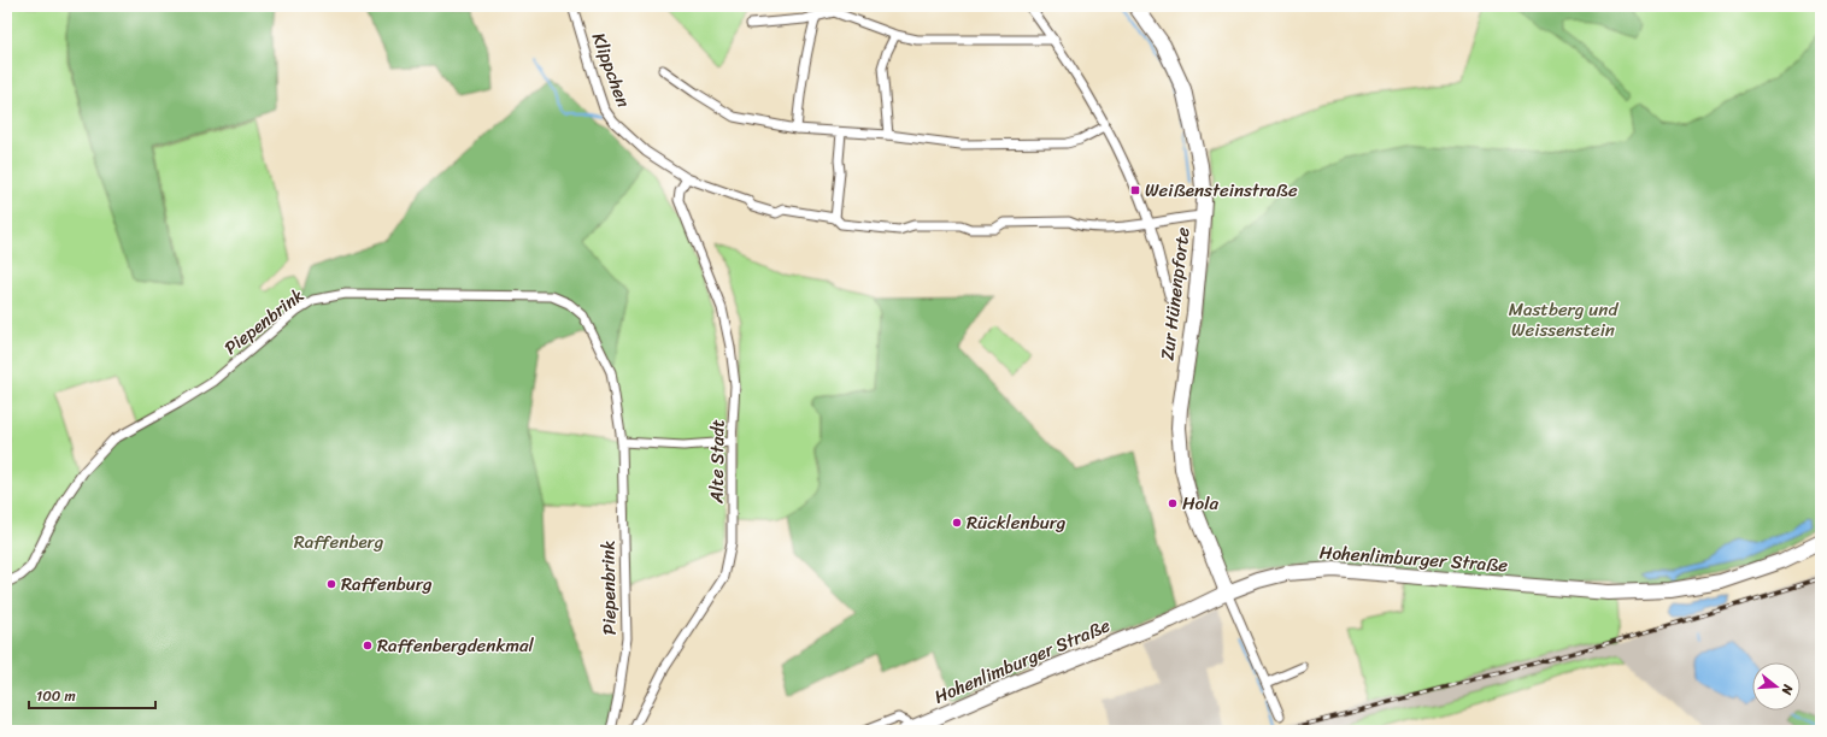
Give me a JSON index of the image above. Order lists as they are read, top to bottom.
{
  "streets": {
    "main road": ["Zur Hünenpforte", "Hohenlimburger Straße"],
    "street": ["Klippchen", "Piepenbrink", "Alte Stadt"]
  },
  "crossings": [
    ["Klippchen", "Alte Stadt"],
    ["Zur Hünenpforte", "Hohenlimburger Straße"]
  ],
  "parks": ["Mastberg und Weissenstein", "Raffenberg"],
  "places": {
    "transit": ["Weißensteinstraße"],
    "other": [
      "Hola",
      "Rücklenburg",
      "Raffenburg",
      "Raffenbergdenkmal"
    ]
  },
  "scale_bar": "100 m",
  "north": "right"
}
